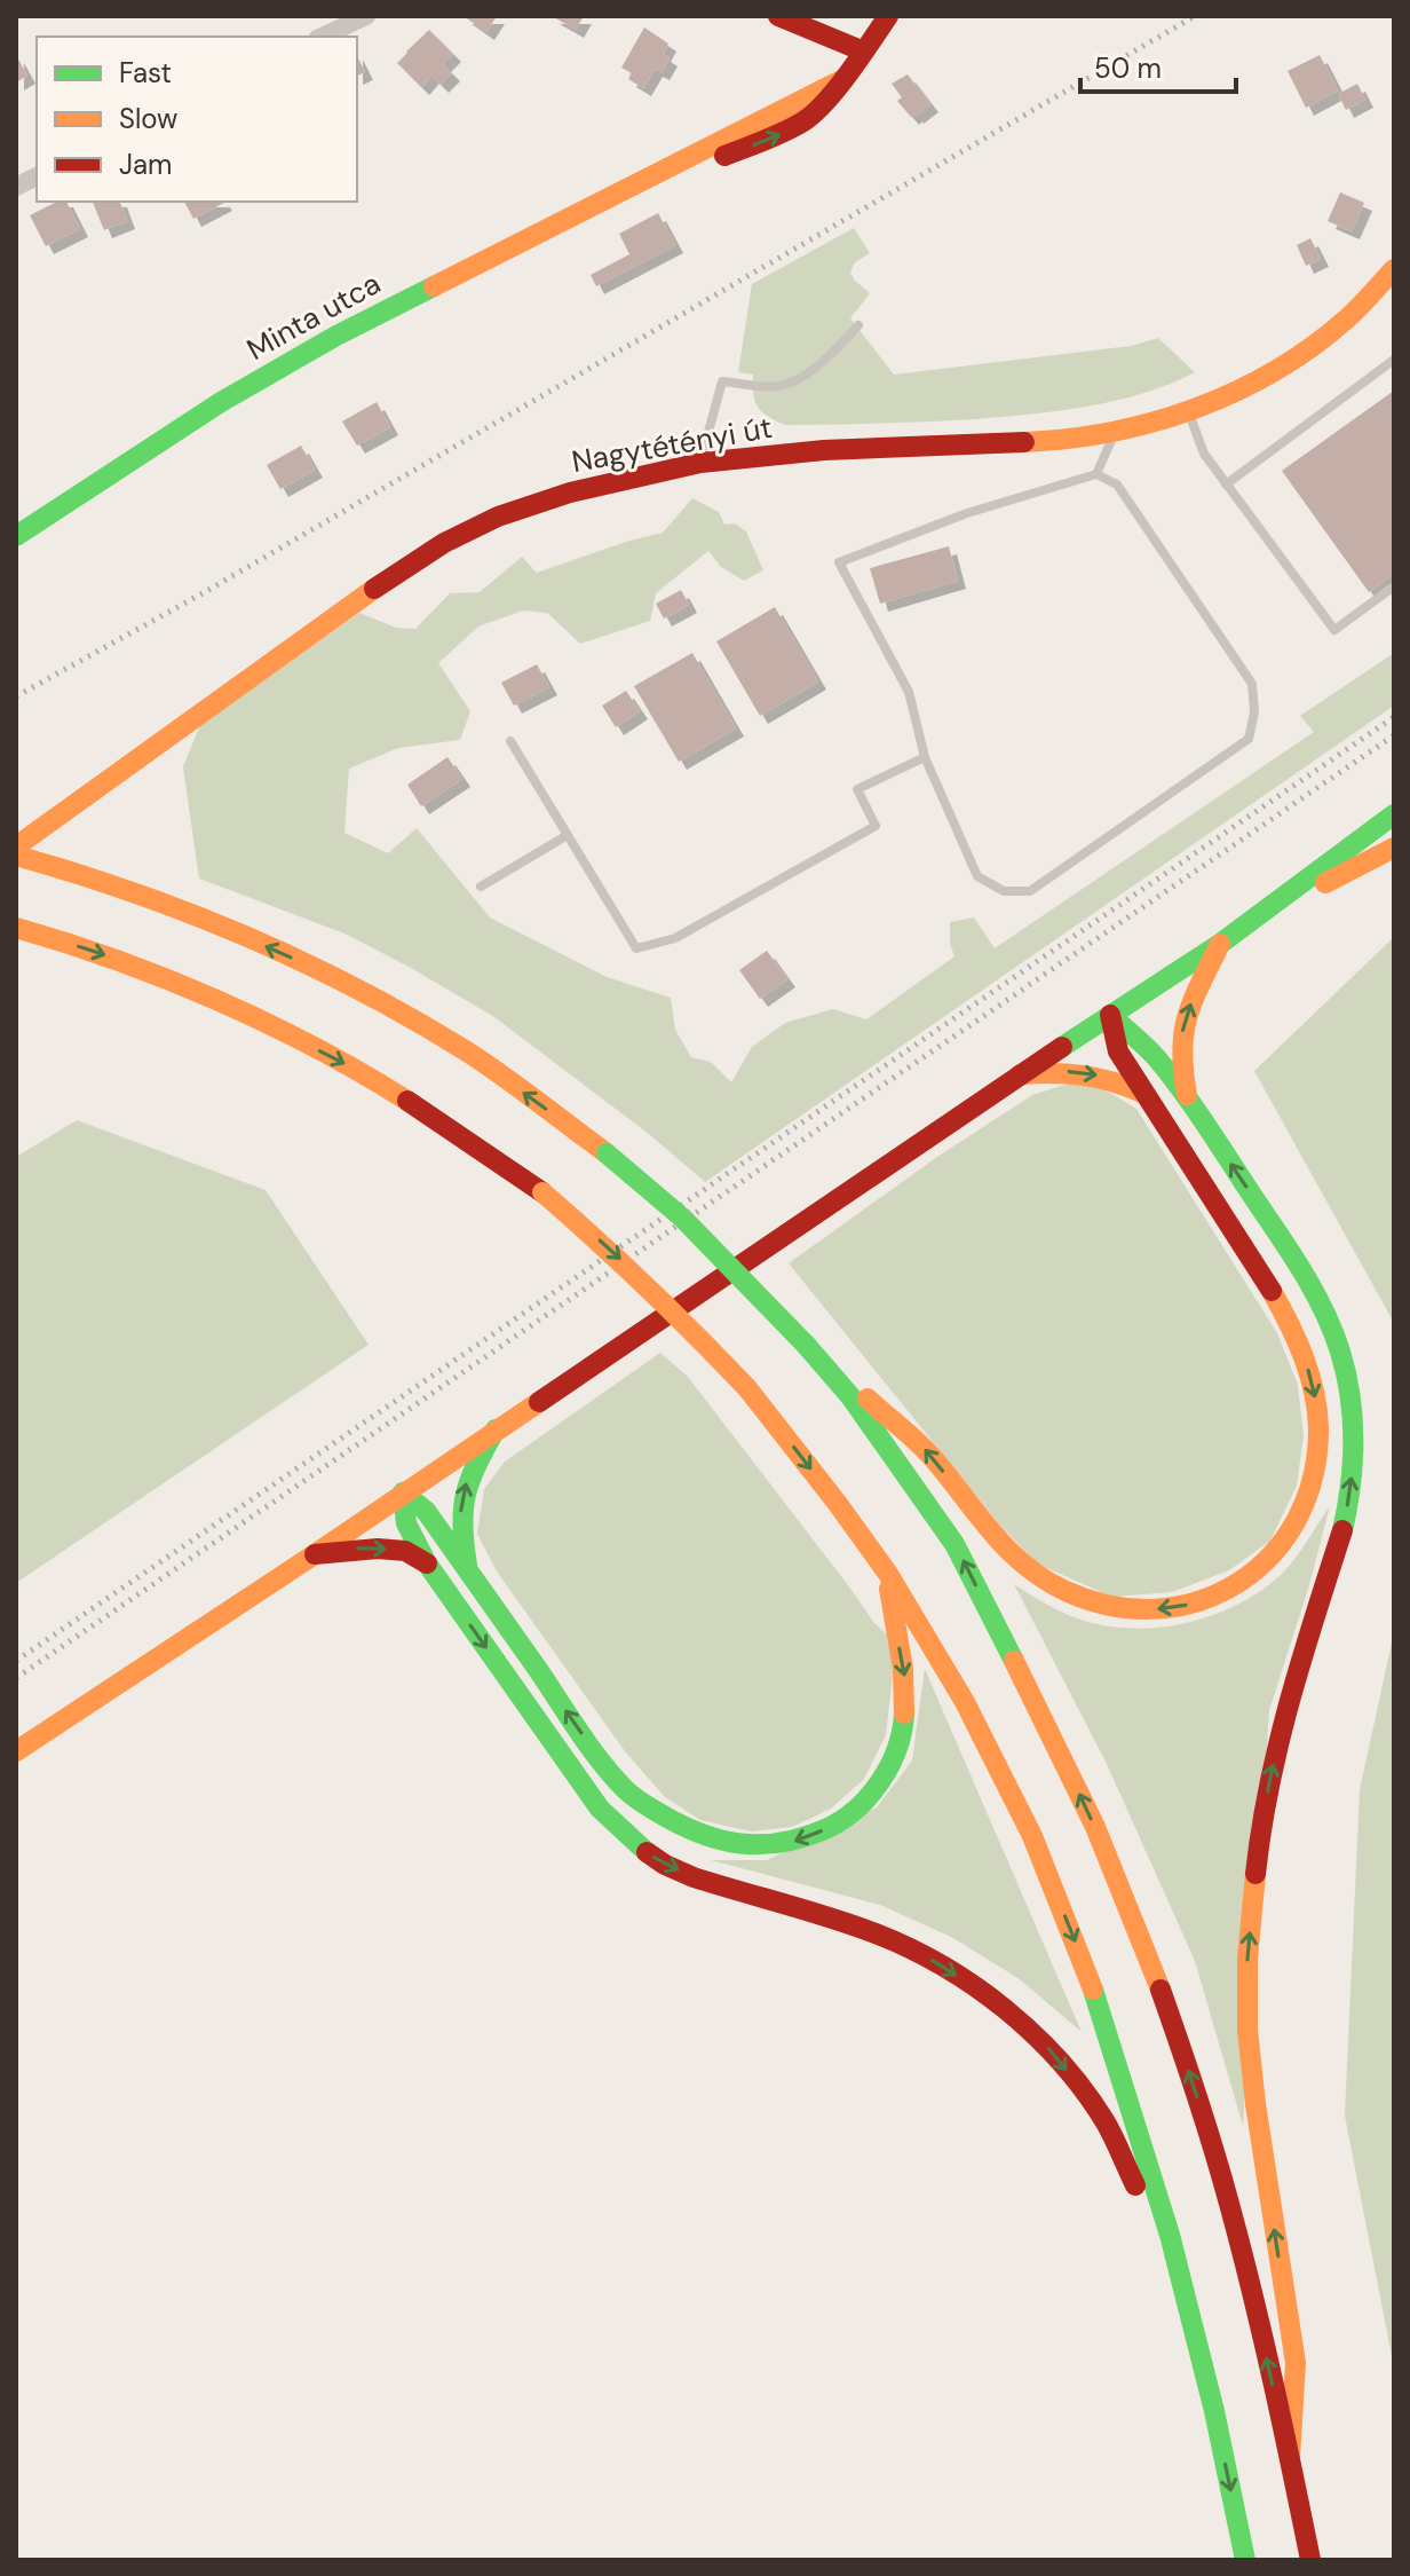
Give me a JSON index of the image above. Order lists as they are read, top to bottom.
{
  "streets": {
    "main road": ["Minta utca", "Nagytétényi út"]
  },
  "legend": ["Fast", "Slow", "Jam"],
  "scale_bar": "50 m"
}
